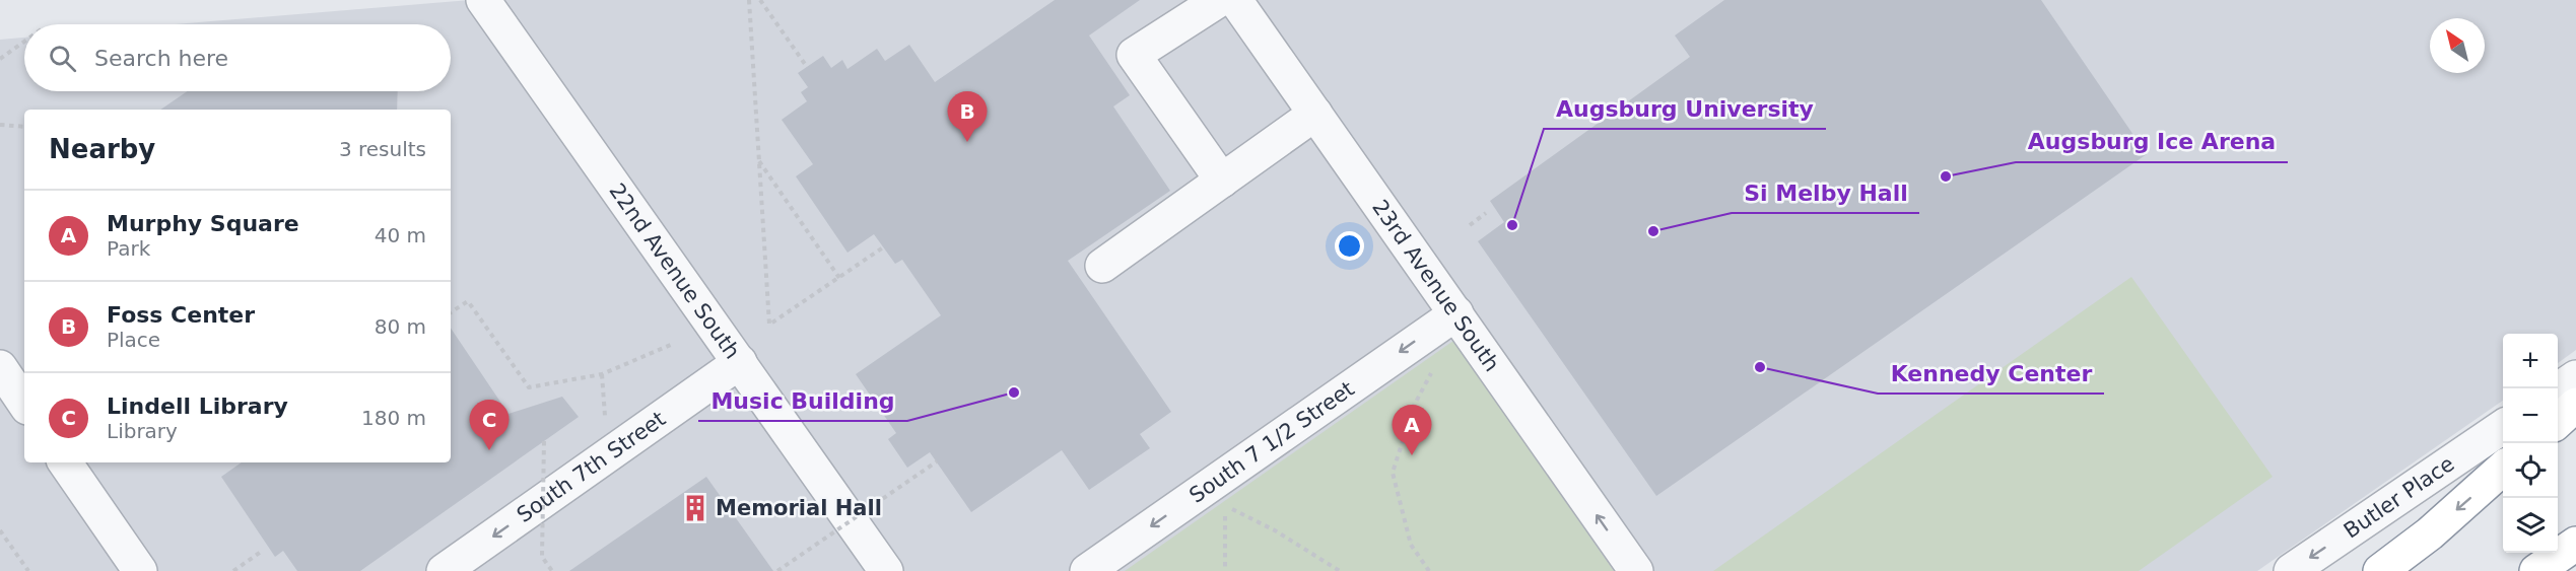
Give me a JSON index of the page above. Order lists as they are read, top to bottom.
{
  "streets": {
    "street": [
      "22nd Avenue South",
      "23rd Avenue South",
      "South 7 1/2 Street",
      "South 7th Street",
      "Butler Place"
    ]
  },
  "crossings": [
    ["22nd Avenue South", "South 7th Street"],
    ["23rd Avenue South", "South 7 1/2 Street"]
  ],
  "one_way": ["23rd Avenue South", "South 7th Street", "Butler Place"],
  "places": {
    "other": [
      "Augsburg Ice Arena",
      "Augsburg University",
      "Si Melby Hall",
      "Kennedy Center",
      "Music Building"
    ],
    "building": ["Memorial Hall"]
  },
  "north": "top left",
  "page": {
    "search": "Search here",
    "pins": ["B", "C", "A"],
    "heading": ["Nearby", "3 results"],
    "list": [
      {
        "mark": "A",
        "name": "Murphy Square",
        "note": "Park",
        "value": "40 m"
      },
      {
        "mark": "B",
        "name": "Foss Center",
        "note": "Place",
        "value": "80 m"
      },
      {
        "mark": "C",
        "name": "Lindell Library",
        "note": "Library",
        "value": "180 m"
      }
    ],
    "map_buttons": ["+", "−"]
  }
}
